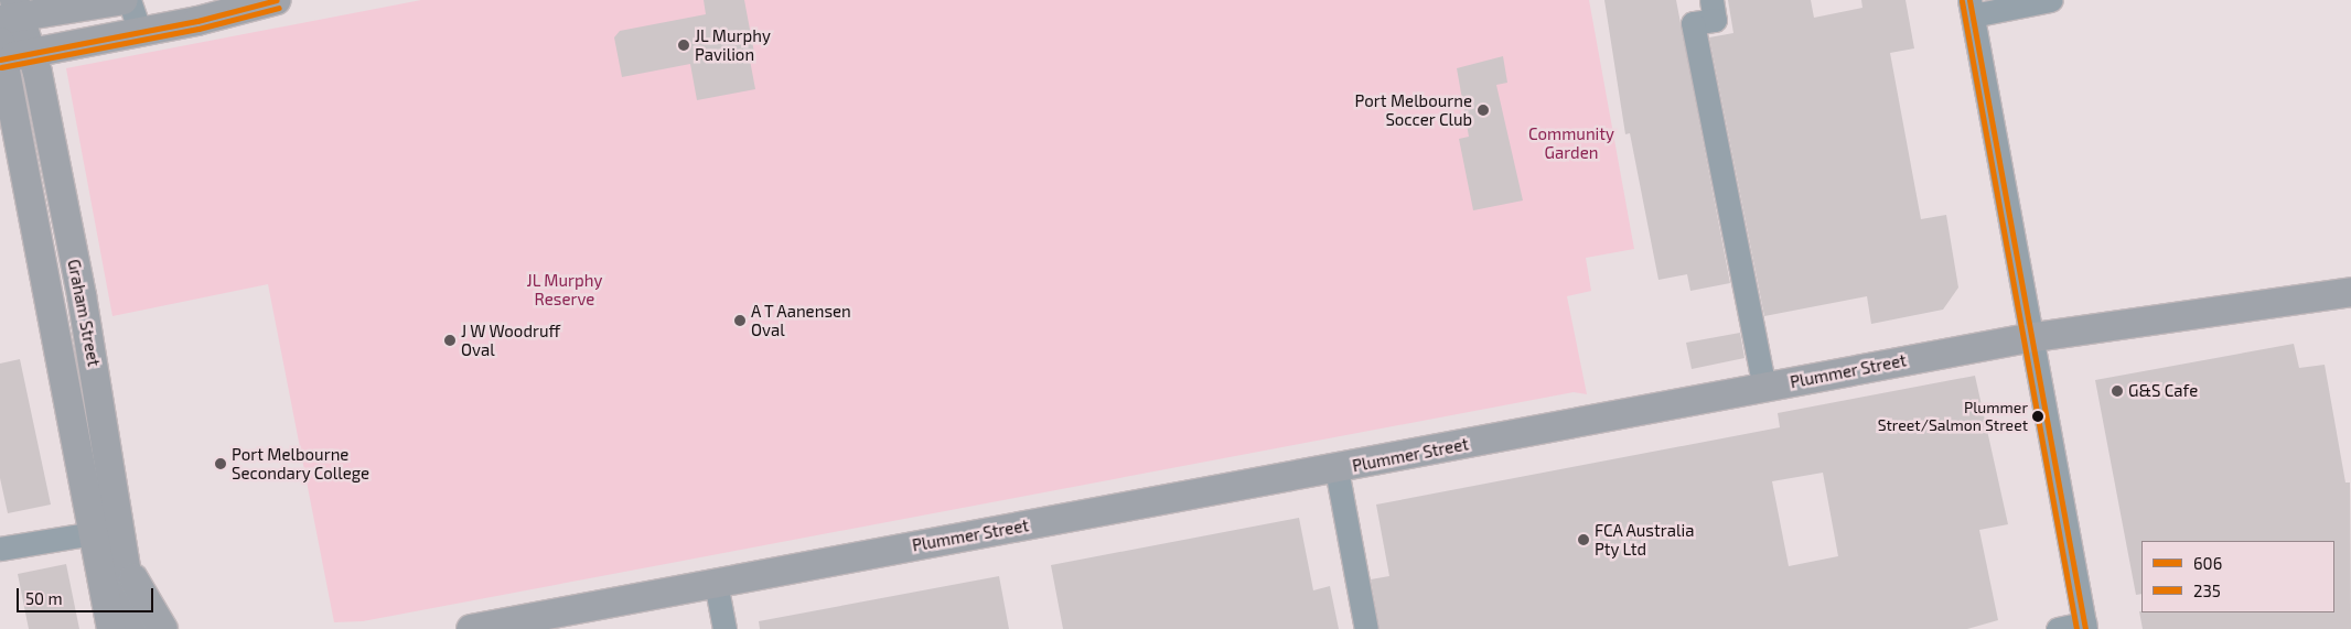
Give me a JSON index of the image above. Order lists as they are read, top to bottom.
{
  "streets": {
    "main road": ["Graham Street", "Plummer Street"]
  },
  "parks": ["Community Garden", "JL Murphy Reserve"],
  "places": [
    "JL Murphy Pavilion",
    "Port Melbourne Soccer Club",
    "A T Aanensen Oval",
    "J W Woodruff Oval",
    "G&S Cafe",
    "Plummer Street/Salmon Street",
    "Port Melbourne Secondary College",
    "FCA Australia Pty Ltd"
  ],
  "lines": ["transit line 606", "transit line 235"],
  "legend": ["606", "235"],
  "scale_bar": "50 m"
}
